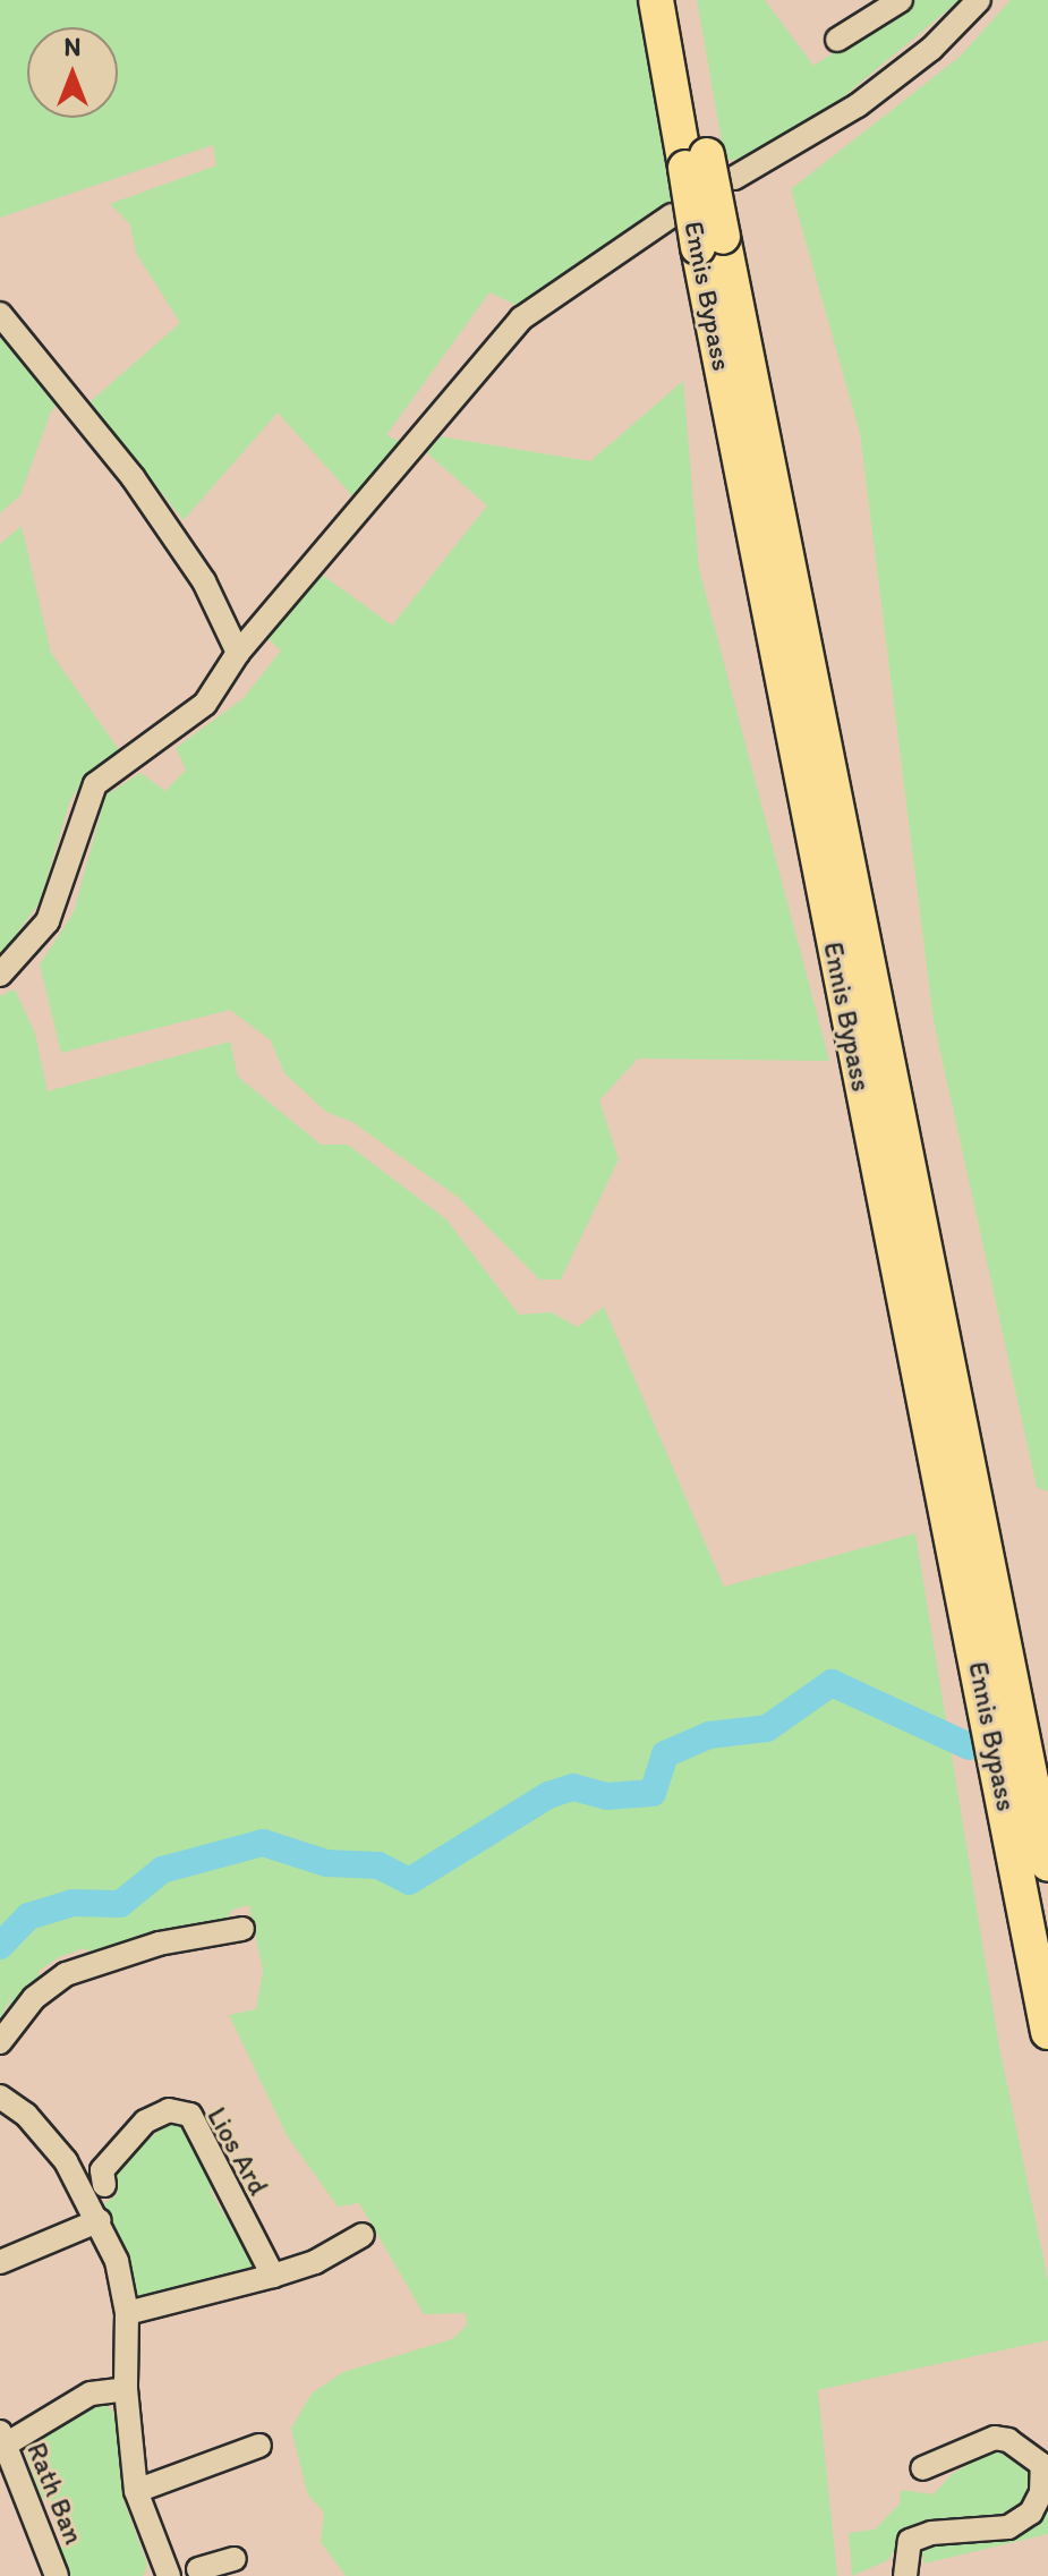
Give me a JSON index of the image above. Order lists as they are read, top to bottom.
{
  "streets": {
    "highway": ["Ennis Bypass"],
    "street": ["Lios Ard", "Rath Ban"]
  },
  "north": "top"
}
